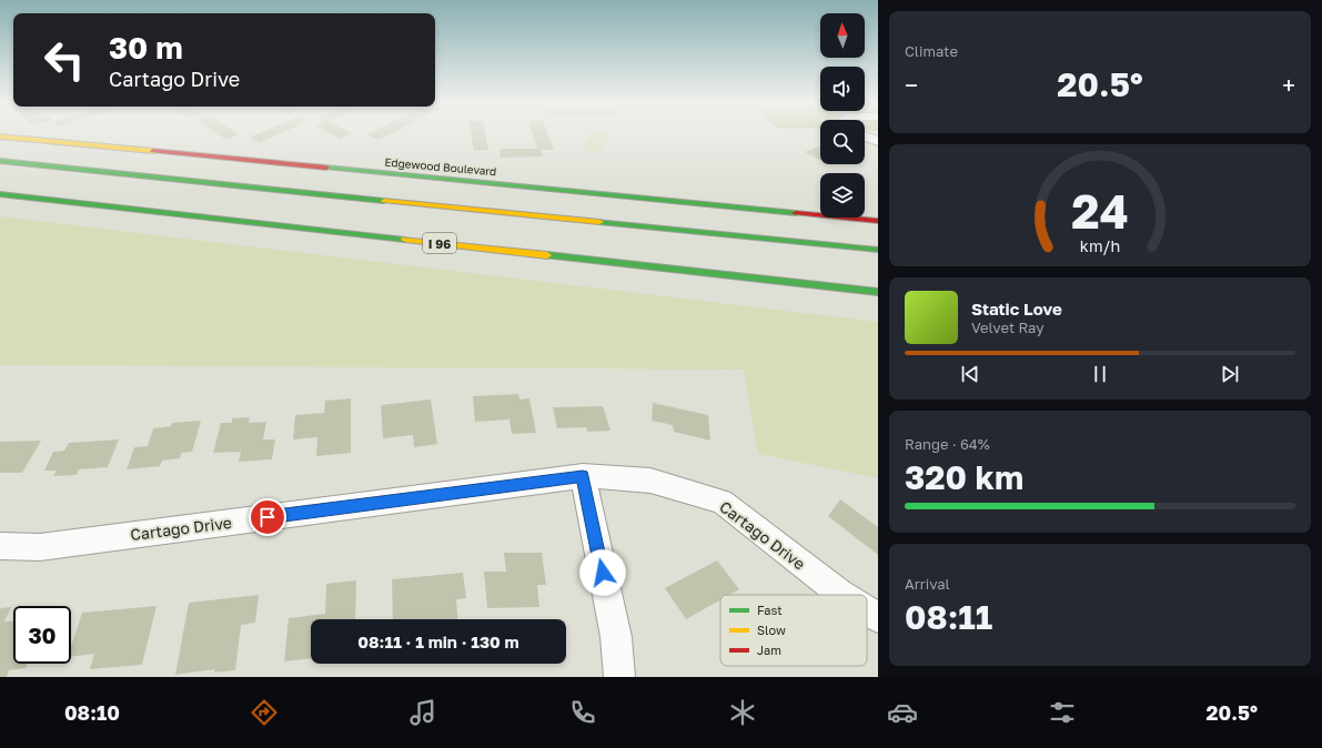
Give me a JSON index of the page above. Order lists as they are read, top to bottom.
{
  "streets": {
    "main road": ["Edgewood Boulevard", "I 96"],
    "street": ["Cartago Drive"]
  },
  "legend": ["Fast", "Slow", "Jam"],
  "north": "top",
  "page": {
    "tile": [
      "Climate",
      ["Range · 64%", "320 km"],
      ["Arrival", "08:11"]
    ],
    "turn": ["30 m", "Cartago Drive"],
    "heat": ["−", "20.5°", "+"],
    "song": ["Static Love", "Velvet Ray"],
    "limit": "30",
    "trip": "08:11 · 1 min · 130 m",
    "tabs": ["08:10", "20.5°"],
    "gauge": ["24", "km/h"]
  }
}
